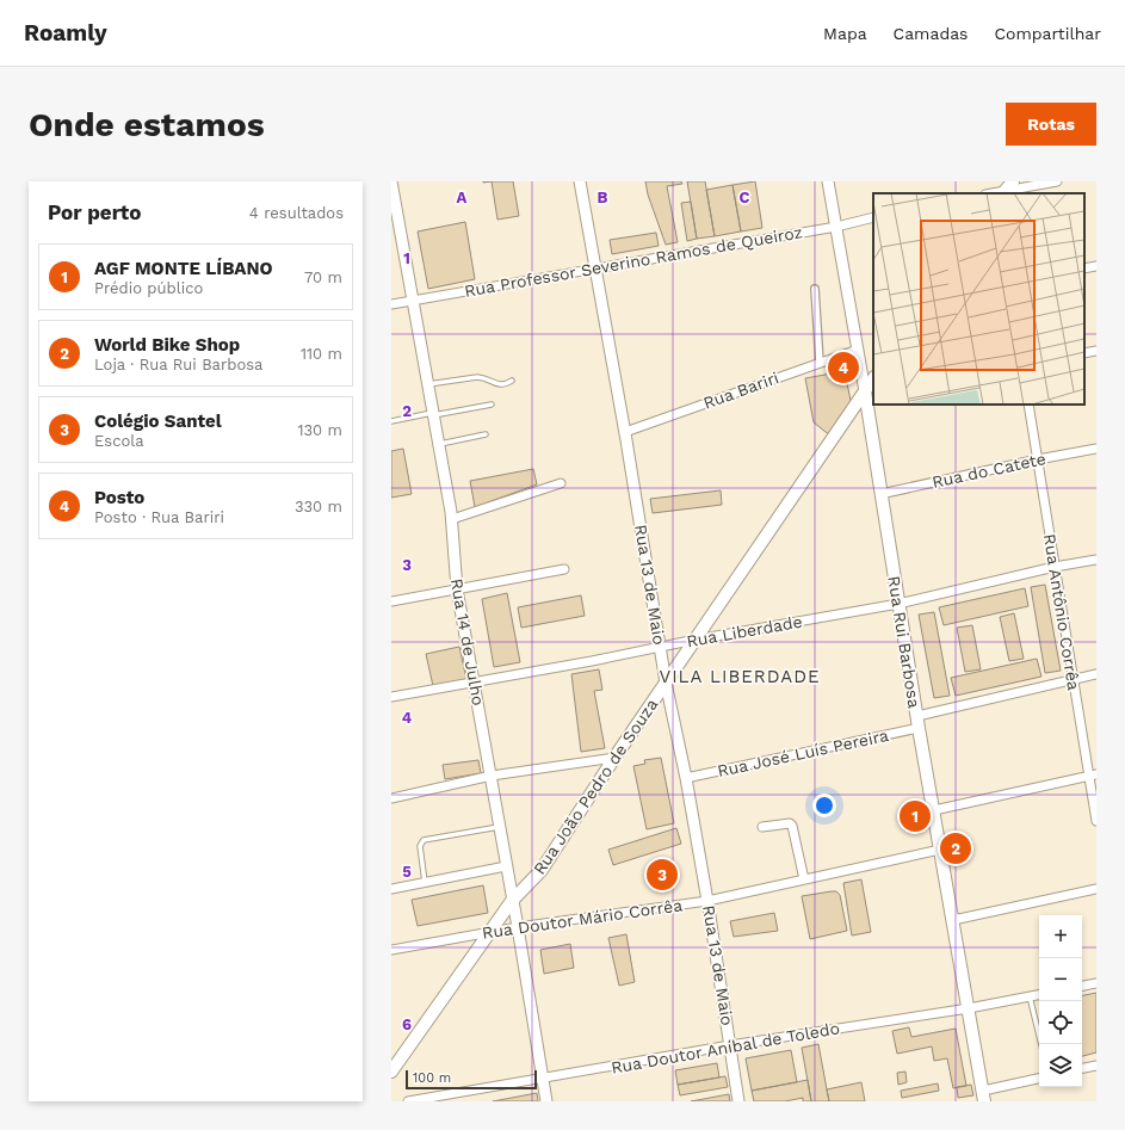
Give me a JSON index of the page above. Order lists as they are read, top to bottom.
{
  "streets": {
    "main road": ["Rua Rui Barbosa", "Rua João Pedro de Souza"],
    "street": [
      "Rua Professor Severino Ramos de Queiroz",
      "Rua Bariri",
      "Rua do Catete",
      "Rua 13 de Maio",
      "Rua Antônio Corrêa",
      "Rua Liberdade",
      "Rua 14 de Julho",
      "Rua José Luís Pereira",
      "Rua Doutor Mário Corrêa",
      "Rua Doutor Aníbal de Toledo"
    ]
  },
  "crossings": [
    ["Rua Professor Severino Ramos de Queiroz", "Rua 13 de Maio"],
    ["Rua Professor Severino Ramos de Queiroz", "Rua 14 de Julho"],
    ["Rua Professor Severino Ramos de Queiroz", "Rua Rui Barbosa"],
    ["Rua Bariri", "Rua 13 de Maio"],
    ["Rua Bariri", "Rua Rui Barbosa"],
    ["Rua do Catete", "Rua Antônio Corrêa"],
    ["Rua do Catete", "Rua Rui Barbosa"],
    ["Rua 13 de Maio", "Rua Liberdade"],
    ["Rua 13 de Maio", "Rua José Luís Pereira"],
    ["Rua 13 de Maio", "Rua João Pedro de Souza"],
    ["Rua 13 de Maio", "Rua Doutor Mário Corrêa"],
    ["Rua 13 de Maio", "Rua Doutor Aníbal de Toledo"],
    ["Rua Antônio Corrêa", "Rua Liberdade"],
    ["Rua Antônio Corrêa", "Rua José Luís Pereira"],
    ["Rua Liberdade", "Rua 14 de Julho"],
    ["Rua Liberdade", "Rua Rui Barbosa"],
    ["Rua Liberdade", "Rua João Pedro de Souza"],
    ["Rua 14 de Julho", "Rua João Pedro de Souza"],
    ["Rua 14 de Julho", "Rua Doutor Mário Corrêa"],
    ["Rua 14 de Julho", "Rua Doutor Aníbal de Toledo"],
    ["Rua Rui Barbosa", "Rua José Luís Pereira"],
    ["Rua Rui Barbosa", "Rua João Pedro de Souza"],
    ["Rua Rui Barbosa", "Rua Doutor Mário Corrêa"],
    ["Rua Rui Barbosa", "Rua Doutor Aníbal de Toledo"],
    ["Rua João Pedro de Souza", "Rua Doutor Mário Corrêa"]
  ],
  "districts": ["VILA LIBERDADE"],
  "scale_bar": "100 m",
  "page": {
    "header": "Roamly",
    "nav": ["Mapa", "Camadas", "Compartilhar"],
    "buttons": "Rotas",
    "title": "Onde estamos",
    "heading": ["Por perto", "4 resultados"],
    "list": [
      {
        "mark": "1",
        "name": "AGF MONTE LÍBANO",
        "note": "Prédio público",
        "value": "70 m"
      },
      {
        "mark": "2",
        "name": "World Bike Shop",
        "note": "Loja · Rua Rui Barbosa",
        "value": "110 m"
      },
      {
        "mark": "3",
        "name": "Colégio Santel",
        "note": "Escola",
        "value": "130 m"
      },
      {
        "mark": "4",
        "name": "Posto",
        "note": "Posto · Rua Bariri",
        "value": "330 m"
      }
    ],
    "pins": [
      "4",
      "1",
      "2",
      "3"
    ],
    "map_buttons": ["+", "−"],
    "scale": "100 m"
  },
  "grid": {
    "columns": ["A", "B", "C"],
    "rows": [
      "1",
      "2",
      "3",
      "4",
      "5",
      "6"
    ]
  }
}
